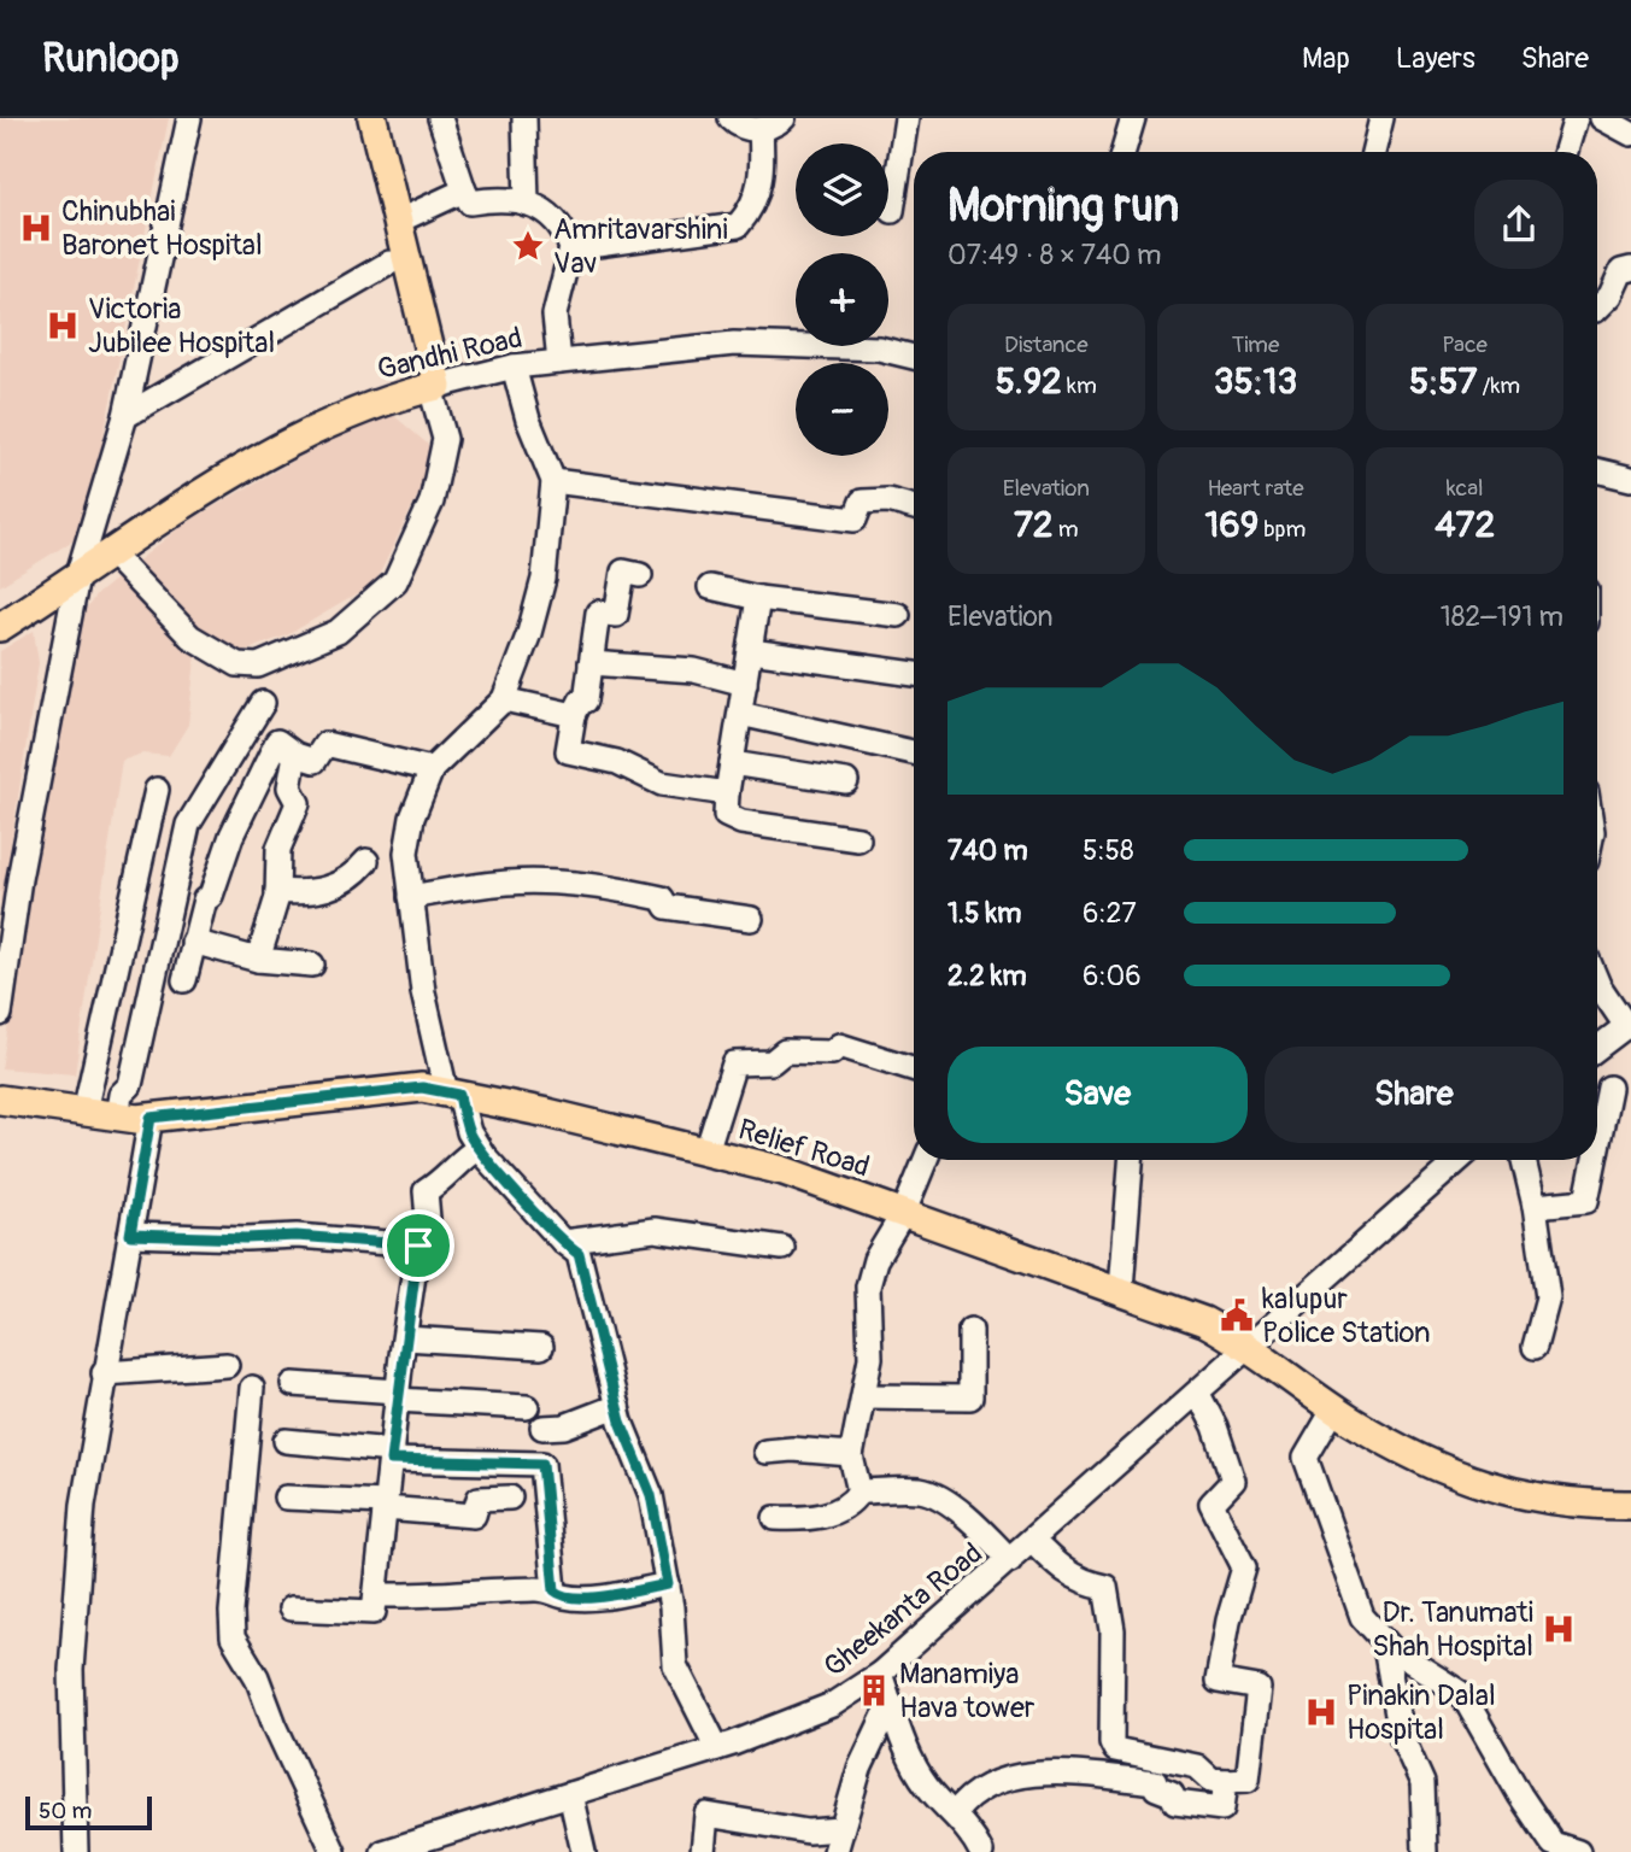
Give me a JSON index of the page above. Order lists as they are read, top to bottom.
{
  "streets": {
    "main road": ["Gandhi Road", "Relief Road"],
    "street": ["Gheekanta Road"]
  },
  "crossings": [
    ["Relief Road", "Gheekanta Road"]
  ],
  "places": {
    "hospital": [
      "Chinubhai Baronet Hospital",
      "Victoria Jubilee Hospital",
      "Dr. Tanumati Shah Hospital",
      "Pinakin Dalal Hospital"
    ],
    "place": ["Amritavarshini Vav"],
    "public building": ["kalupur Police Station"],
    "building": ["Manamiya Hava tower"]
  },
  "scale_bar": "50 m",
  "page": {
    "header": "Runloop",
    "nav": ["Map", "Layers", "Share"],
    "map_buttons": ["+", "−"],
    "heading": ["Morning run", "07:49 · 8 × 740 m"],
    "stats": [
      ["Distance", "5.92 km"],
      ["Time", "35:13"],
      ["Pace", "5:57 /km"],
      ["Elevation", "72 m"],
      ["Heart rate", "169 bpm"],
      ["kcal", "472"]
    ],
    "chart": ["Elevation", "182–191 m"],
    "list": [
      {
        "name": "740 m",
        "note": "5:58"
      },
      {
        "name": "1.5 km",
        "note": "6:27"
      },
      {
        "name": "2.2 km",
        "note": "6:06"
      }
    ],
    "buttons": ["Save", "Share"],
    "scale": "50 m"
  }
}
